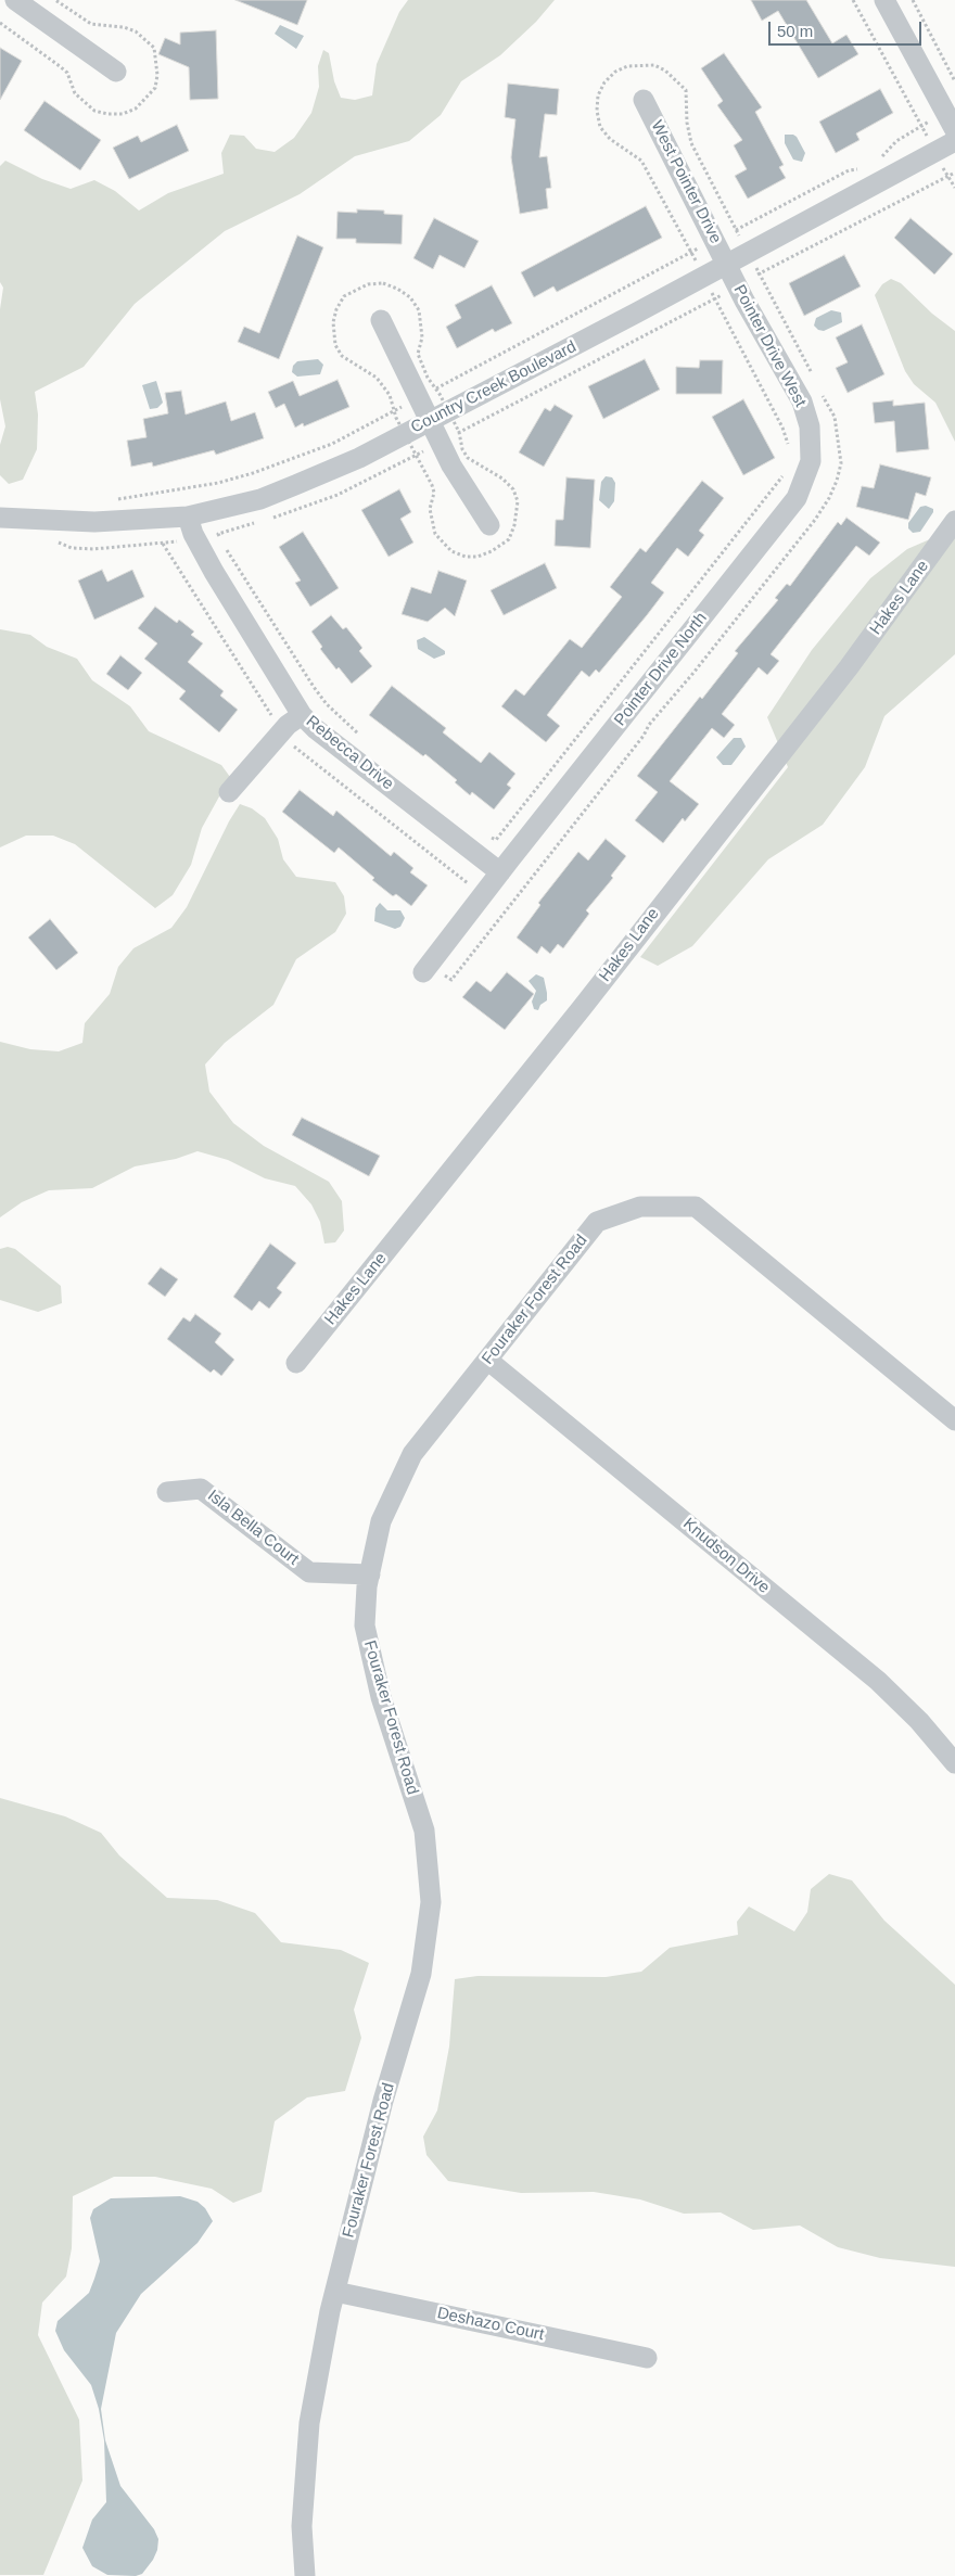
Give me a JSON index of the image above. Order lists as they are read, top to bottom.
{
  "streets": {
    "street": [
      "West Pointer Drive",
      "Pointer Drive West",
      "Country Creek Boulevard",
      "Hakes Lane",
      "Pointer Drive North",
      "Rebecca Drive",
      "Fouraker Forest Road",
      "Isla Bella Court",
      "Knudson Drive",
      "Deshazo Court"
    ]
  },
  "crossings": [
    ["West Pointer Drive", "Pointer Drive West"],
    ["West Pointer Drive", "Country Creek Boulevard"],
    ["Pointer Drive West", "Country Creek Boulevard"],
    ["Pointer Drive West", "Pointer Drive North"],
    ["Country Creek Boulevard", "Rebecca Drive"],
    ["Pointer Drive North", "Rebecca Drive"],
    ["Fouraker Forest Road", "Isla Bella Court"],
    ["Fouraker Forest Road", "Knudson Drive"],
    ["Fouraker Forest Road", "Deshazo Court"]
  ],
  "scale_bar": "50 m"
}
